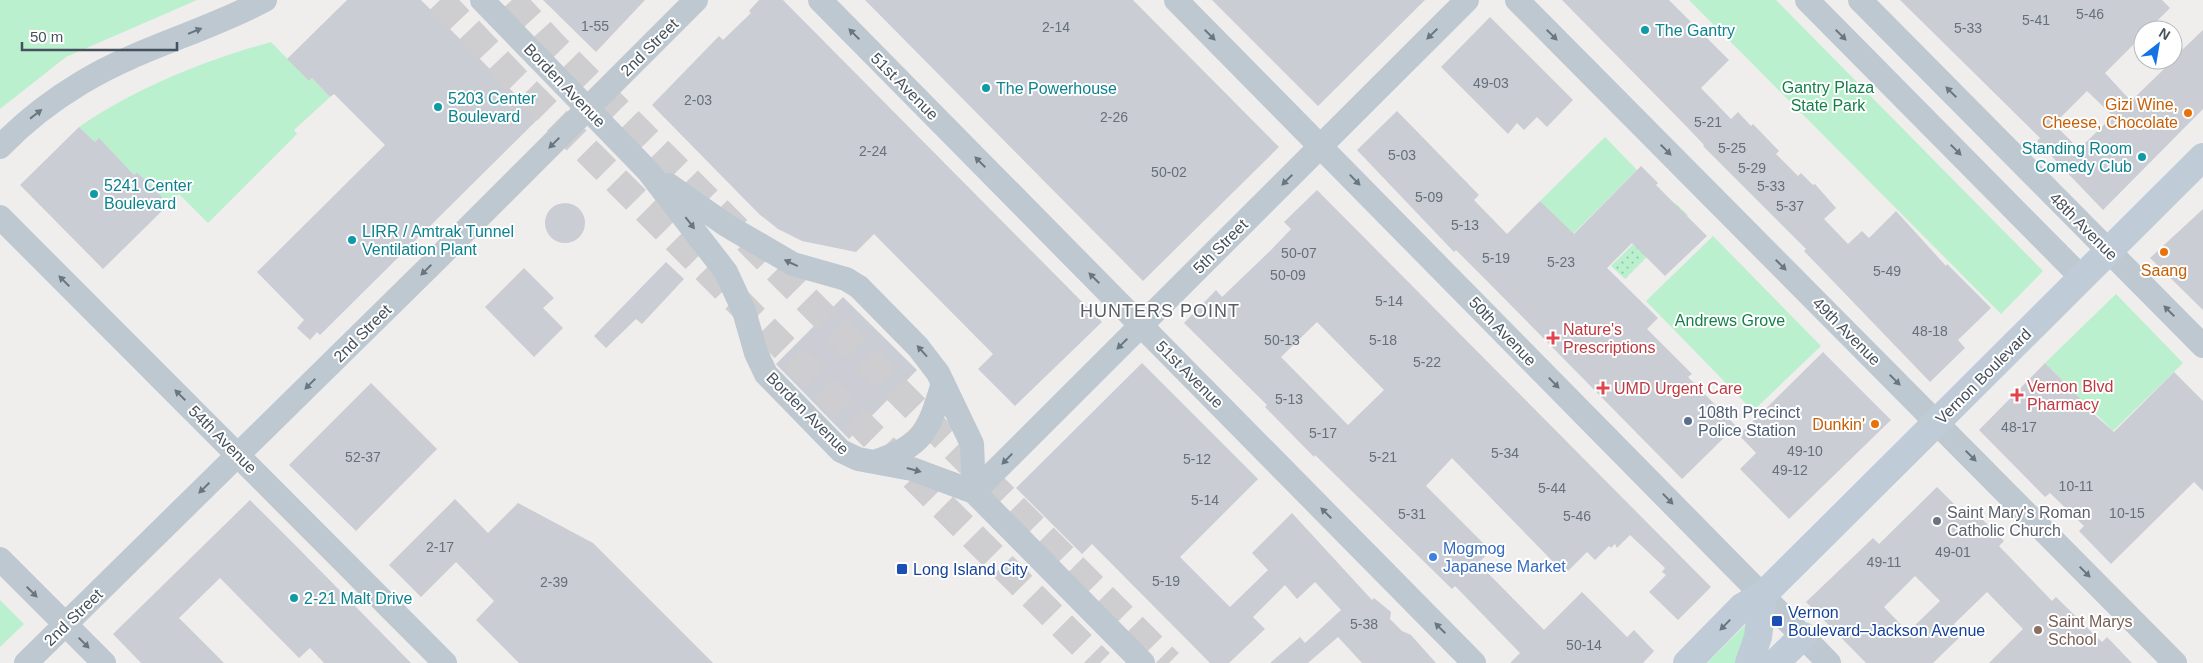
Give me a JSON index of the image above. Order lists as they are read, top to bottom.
{
  "streets": {
    "main road": ["Vernon Boulevard"],
    "street": [
      "2nd Street",
      "Borden Avenue",
      "51st Avenue",
      "48th Avenue",
      "5th Street",
      "50th Avenue",
      "49th Avenue",
      "54th Avenue"
    ]
  },
  "crossings": [
    ["2nd Street", "Borden Avenue"],
    ["2nd Street", "54th Avenue"],
    ["Borden Avenue", "5th Street"],
    ["51st Avenue", "5th Street"],
    ["48th Avenue", "Vernon Boulevard"],
    ["5th Street", "50th Avenue"],
    ["50th Avenue", "Vernon Boulevard"],
    ["49th Avenue", "Vernon Boulevard"]
  ],
  "one_way": [
    "2nd Street",
    "51st Avenue",
    "5th Street",
    "50th Avenue",
    "54th Avenue"
  ],
  "districts": ["HUNTERS POINT"],
  "parks": ["Gantry Plaza State Park", "Andrews Grove"],
  "places": {
    "other": [
      "The Gantry",
      "The Powerhouse",
      "5203 Center Boulevard",
      "Gizi Wine, Cheese, Chocolate",
      "Standing Room Comedy Club",
      "5241 Center Boulevard",
      "LIRR / Amtrak Tunnel Ventilation Plant",
      "Saang",
      "108th Precinct Police Station",
      "Dunkin'",
      "Saint Mary's Roman Catholic Church",
      "Mogmog Japanese Market",
      "2-21 Malt Drive",
      "Saint Marys School"
    ],
    "health": ["Nature's Prescriptions", "UMD Urgent Care", "Vernon Blvd Pharmacy"],
    "transit": ["Long Island City", "Vernon Boulevard–Jackson Avenue"]
  },
  "house_numbers": [
    "5-46",
    "5-41",
    "1-55",
    "2-14",
    "5-33",
    "49-03",
    "2-03",
    "2-26",
    "5-21",
    "5-25",
    "2-24",
    "5-03",
    "5-29",
    "50-02",
    "5-33",
    "5-09",
    "5-37",
    "5-13",
    "50-07",
    "5-19",
    "5-23",
    "5-49",
    "50-09",
    "5-14",
    "48-18",
    "50-13",
    "5-18",
    "5-22",
    "5-13",
    "48-17",
    "5-17",
    "49-10",
    "5-34",
    "52-37",
    "5-21",
    "5-12",
    "49-12",
    "10-11",
    "5-44",
    "5-14",
    "10-15",
    "5-31",
    "5-46",
    "2-17",
    "49-01",
    "49-11",
    "5-19",
    "2-39",
    "5-38",
    "50-14"
  ],
  "scale_bar": "50 m",
  "north": "top right"
}
